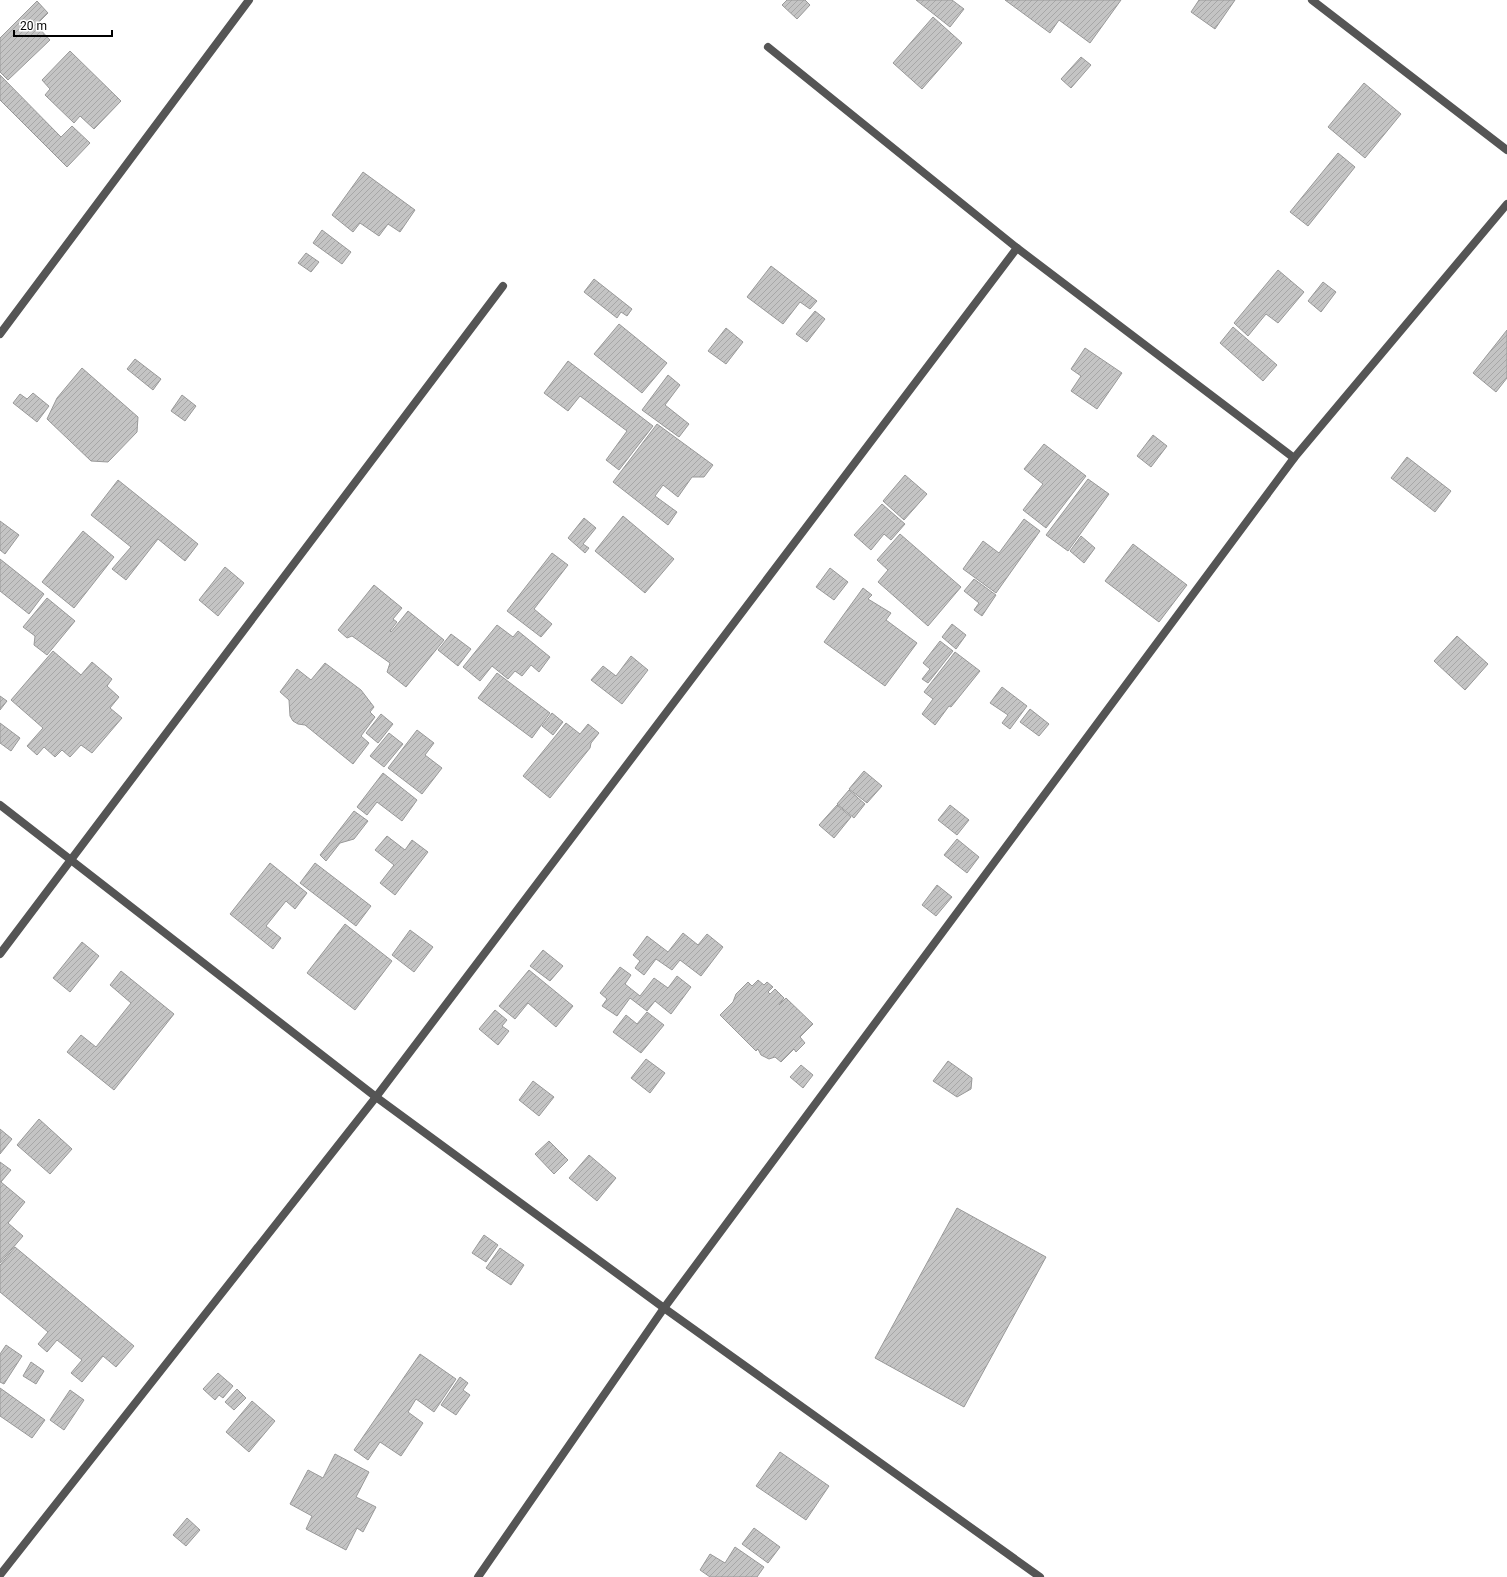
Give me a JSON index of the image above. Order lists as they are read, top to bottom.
{
  "scale_bar": "20 m"
}
